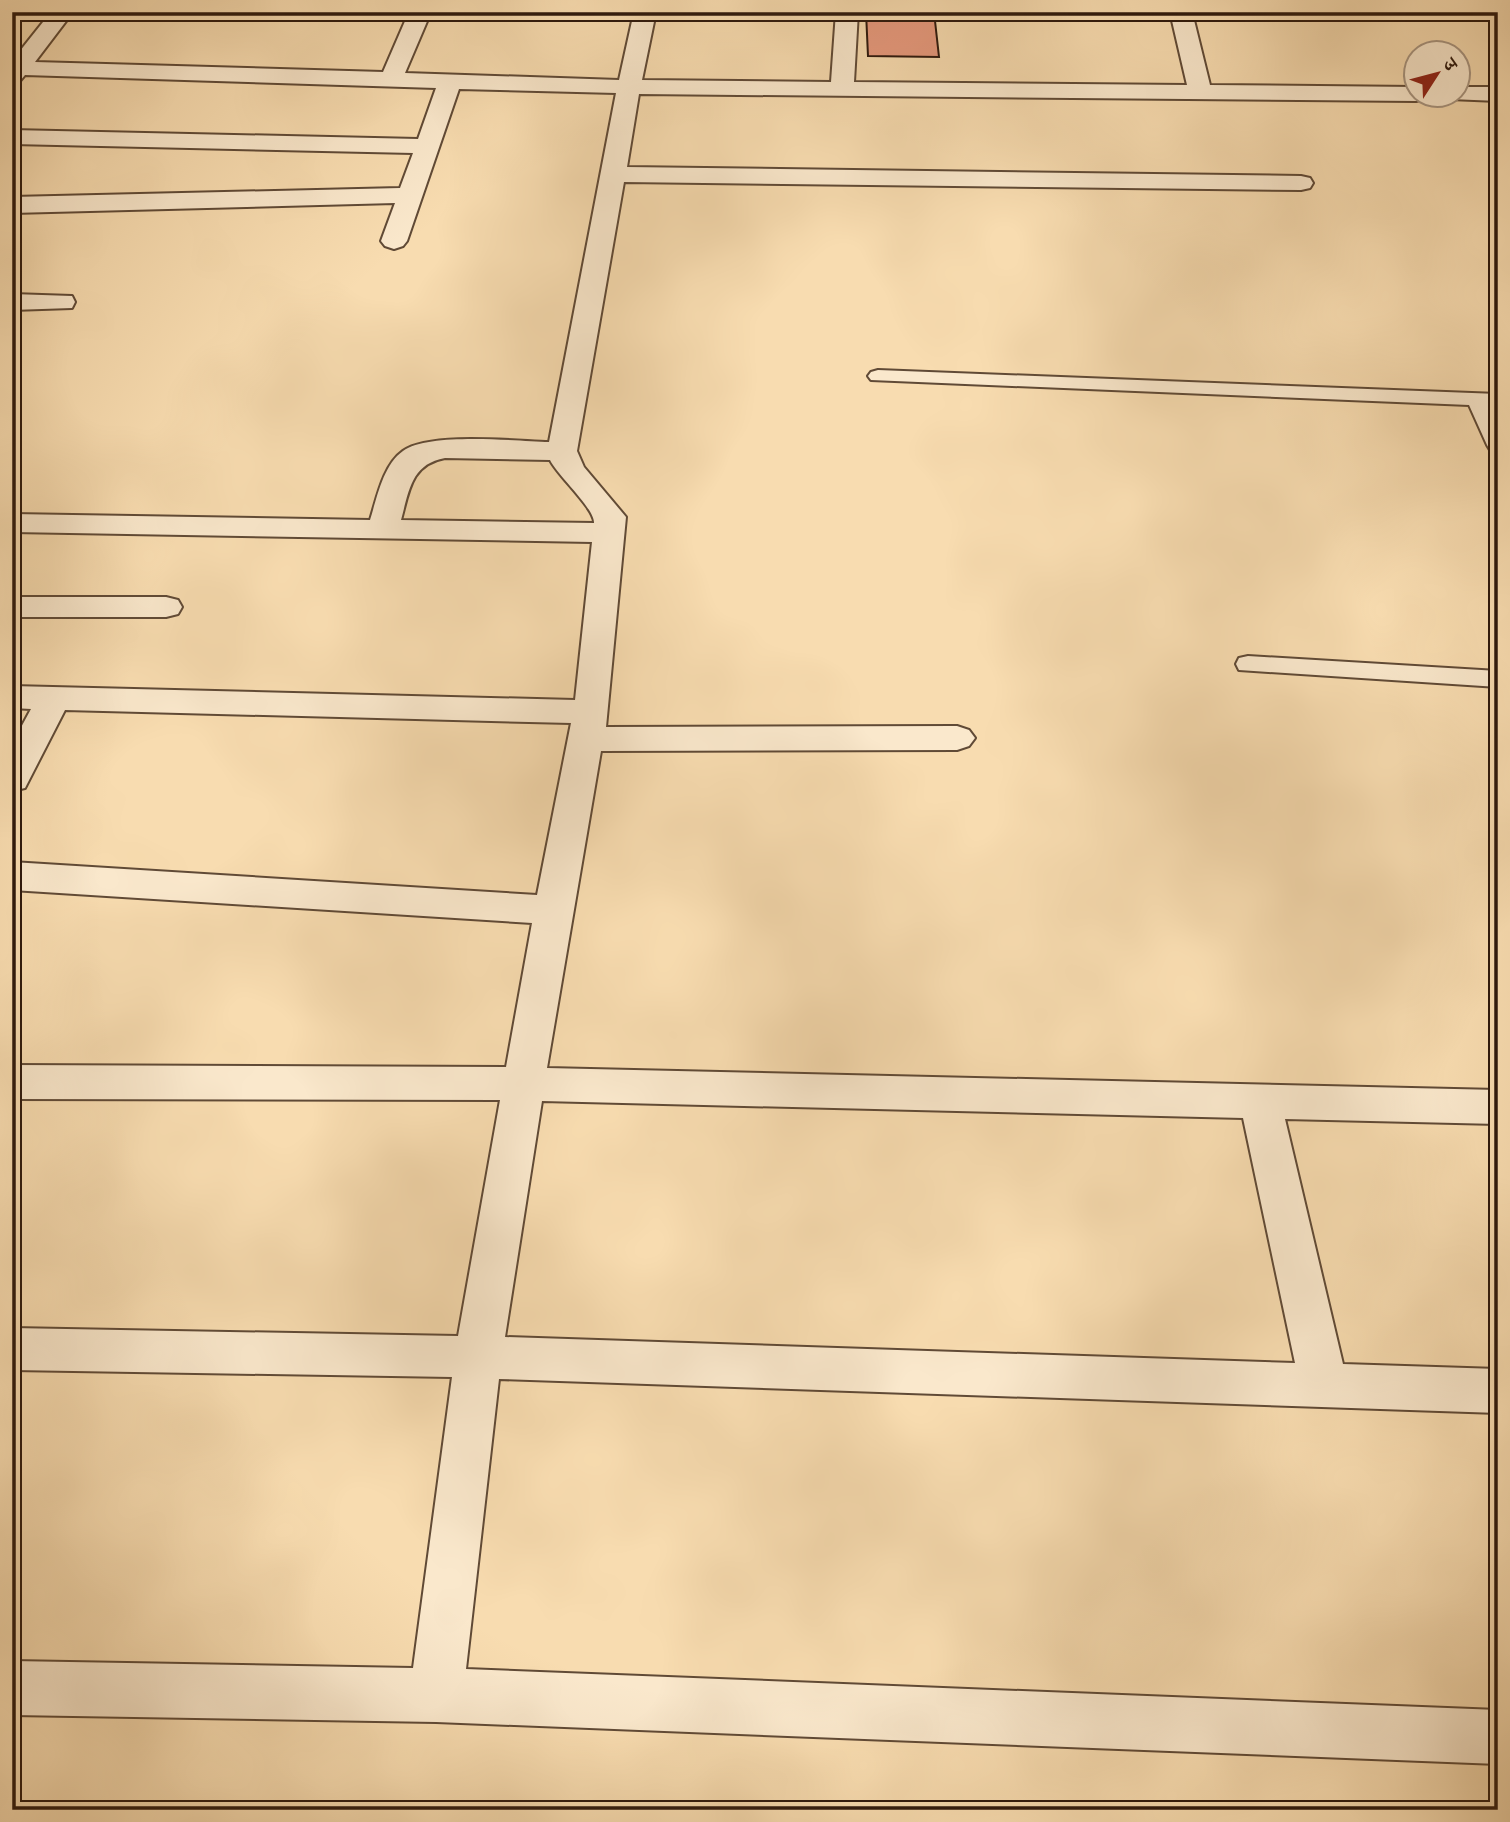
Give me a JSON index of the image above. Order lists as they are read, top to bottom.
{
  "north": "top right"
}
